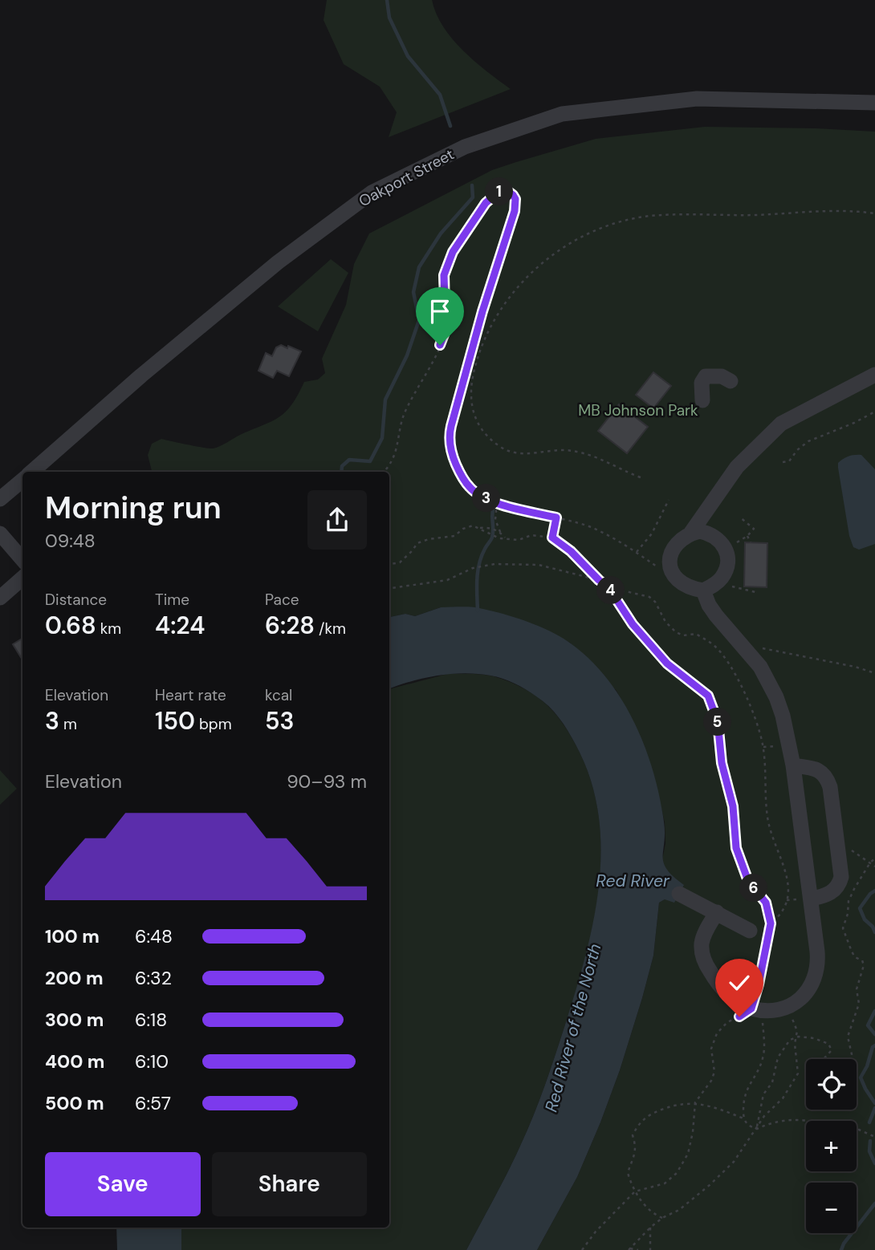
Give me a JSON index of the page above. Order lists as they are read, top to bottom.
{
  "streets": {
    "street": ["Oakport Street"]
  },
  "water": ["Red River", "Red River of the North"],
  "parks": ["MB Johnson Park"],
  "page": {
    "pins": [
      "1",
      "3",
      "4",
      "5",
      "6"
    ],
    "heading": ["Morning run", "09:48"],
    "stats": [
      ["Distance", "0.68 km"],
      ["Time", "4:24"],
      ["Pace", "6:28 /km"],
      ["Elevation", "3 m"],
      ["Heart rate", "150 bpm"],
      ["kcal", "53"]
    ],
    "chart": ["Elevation", "90–93 m"],
    "list": [
      {
        "name": "100 m",
        "note": "6:48"
      },
      {
        "name": "200 m",
        "note": "6:32"
      },
      {
        "name": "300 m",
        "note": "6:18"
      },
      {
        "name": "400 m",
        "note": "6:10"
      },
      {
        "name": "500 m",
        "note": "6:57"
      }
    ],
    "map_buttons": ["+", "−"],
    "buttons": ["Save", "Share"]
  }
}
